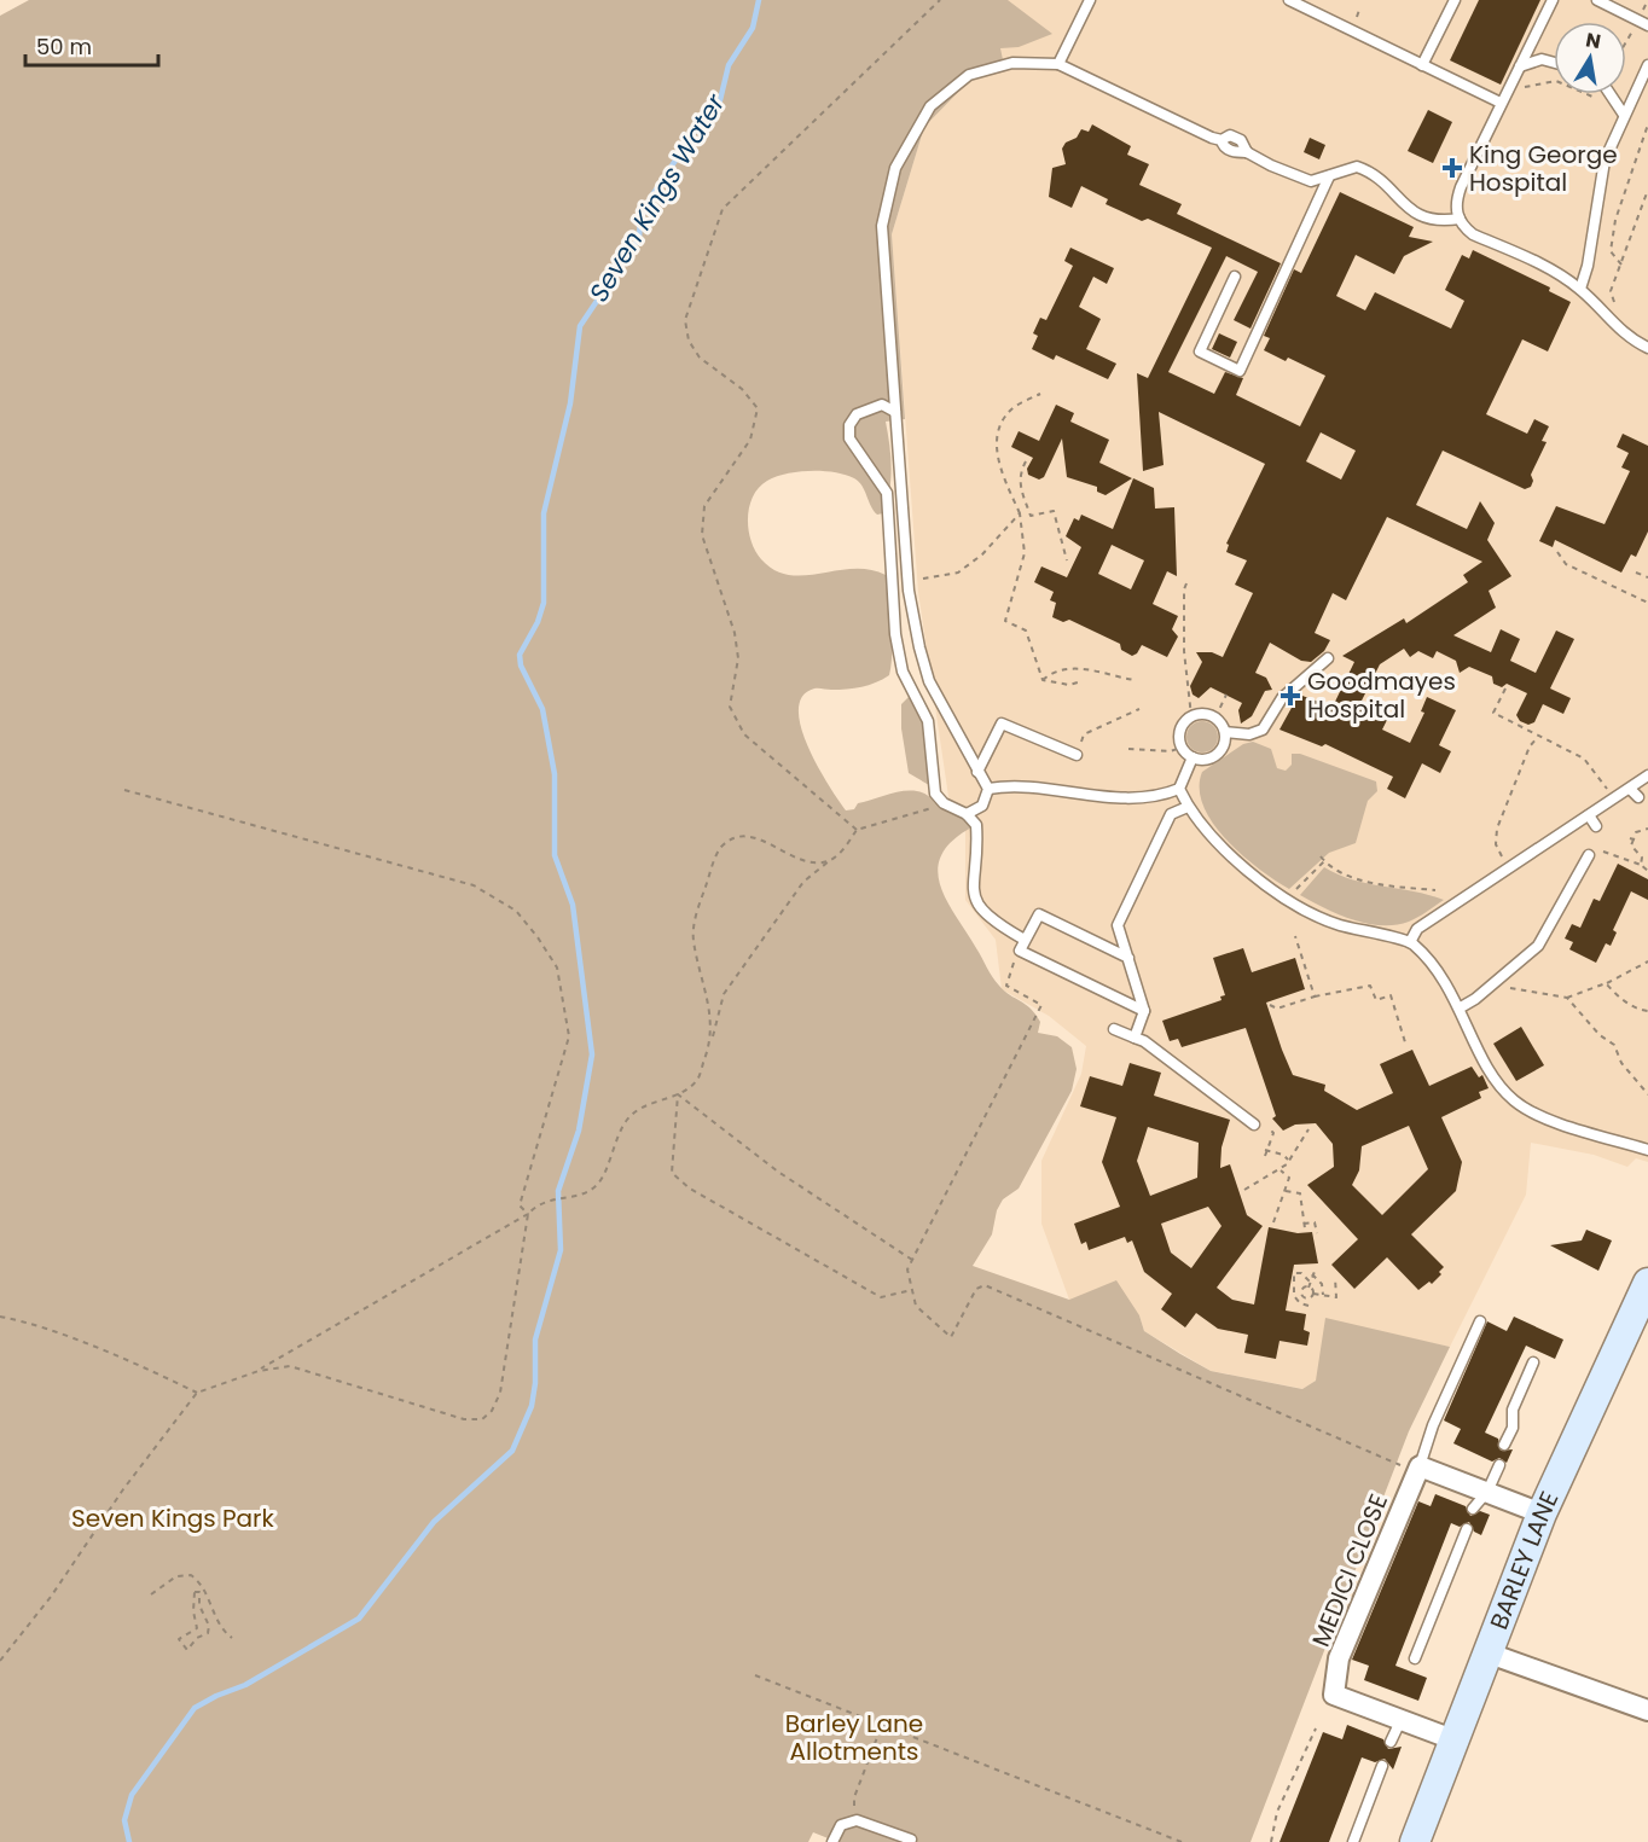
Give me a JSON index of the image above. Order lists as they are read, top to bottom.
{
  "streets": {
    "main road": ["BARLEY LANE"],
    "street": ["MEDICI CLOSE"]
  },
  "crossings": [
    ["BARLEY LANE", "MEDICI CLOSE"]
  ],
  "water": ["Seven Kings Water"],
  "parks": ["Seven Kings Park", "Barley Lane Allotments"],
  "places": {
    "health": ["King George Hospital", "Goodmayes Hospital"]
  },
  "scale_bar": "50 m",
  "north": "top"
}
